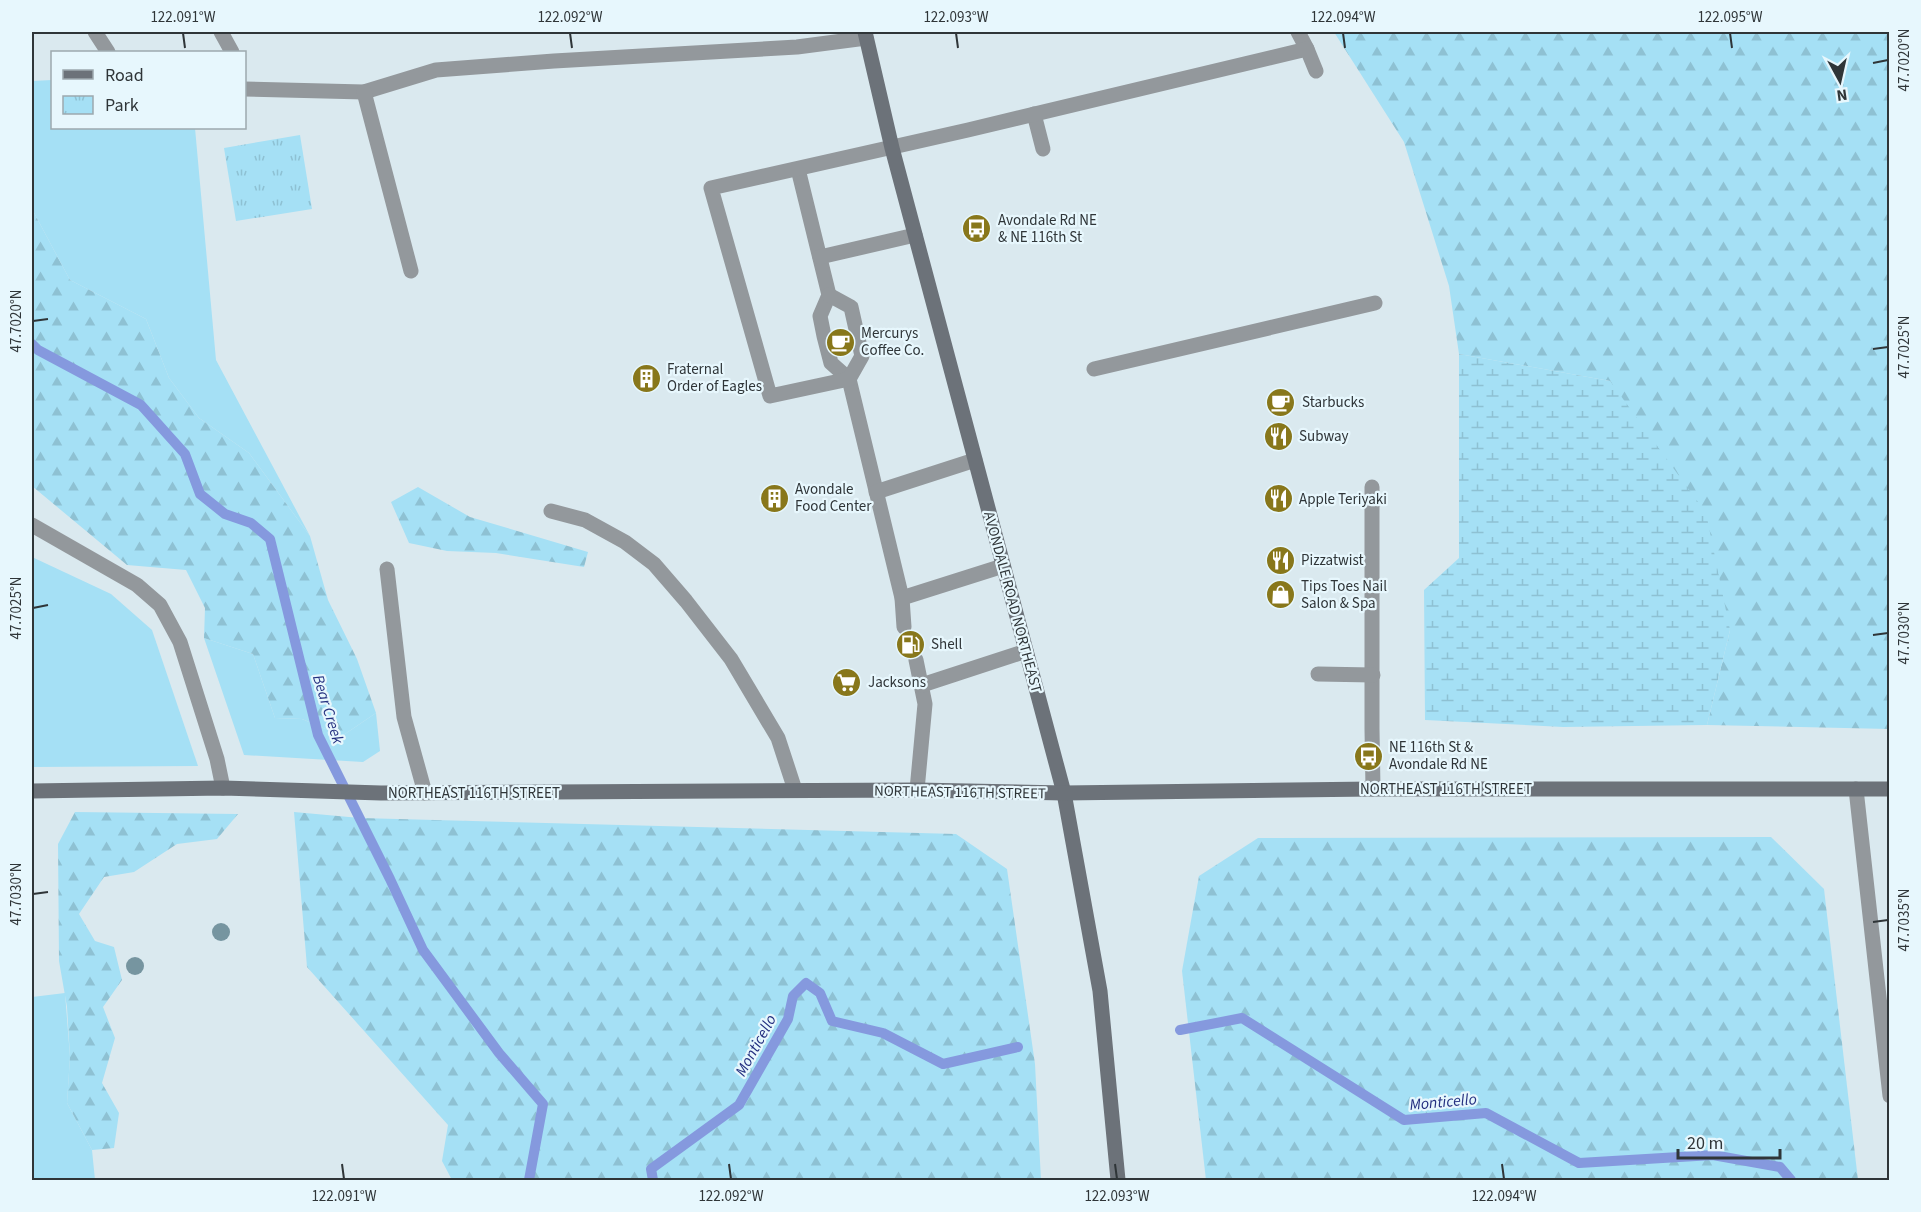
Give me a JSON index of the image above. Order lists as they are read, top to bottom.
{
  "streets": {
    "street": ["AVONDALE ROAD NORTHEAST", "NORTHEAST 116TH STREET"]
  },
  "crossings": [
    ["AVONDALE ROAD NORTHEAST", "NORTHEAST 116TH STREET"]
  ],
  "water": ["Bear Creek", "Monticello"],
  "places": {
    "bus stop": ["Avondale Rd NE & NE 116th St", "NE 116th St & Avondale Rd NE"],
    "cafe": ["Mercurys Coffee Co.", "Starbucks"],
    "building": ["Fraternal Order of Eagles", "Avondale Food Center"],
    "restaurant": ["Subway", "Apple Teriyaki", "Pizzatwist"],
    "shop": ["Tips Toes Nail Salon & Spa"],
    "fuel station": ["Shell"],
    "supermarket": ["Jacksons"]
  },
  "legend": ["Road", "Park"],
  "scale_bar": "20 m",
  "north": "bottom",
  "coordinates": [
    "122.091°W",
    "122.092°W",
    "122.093°W",
    "122.094°W",
    "122.095°W",
    "47.7020°N",
    "47.7025°N",
    "47.7030°N",
    "47.7035°N"
  ]
}
